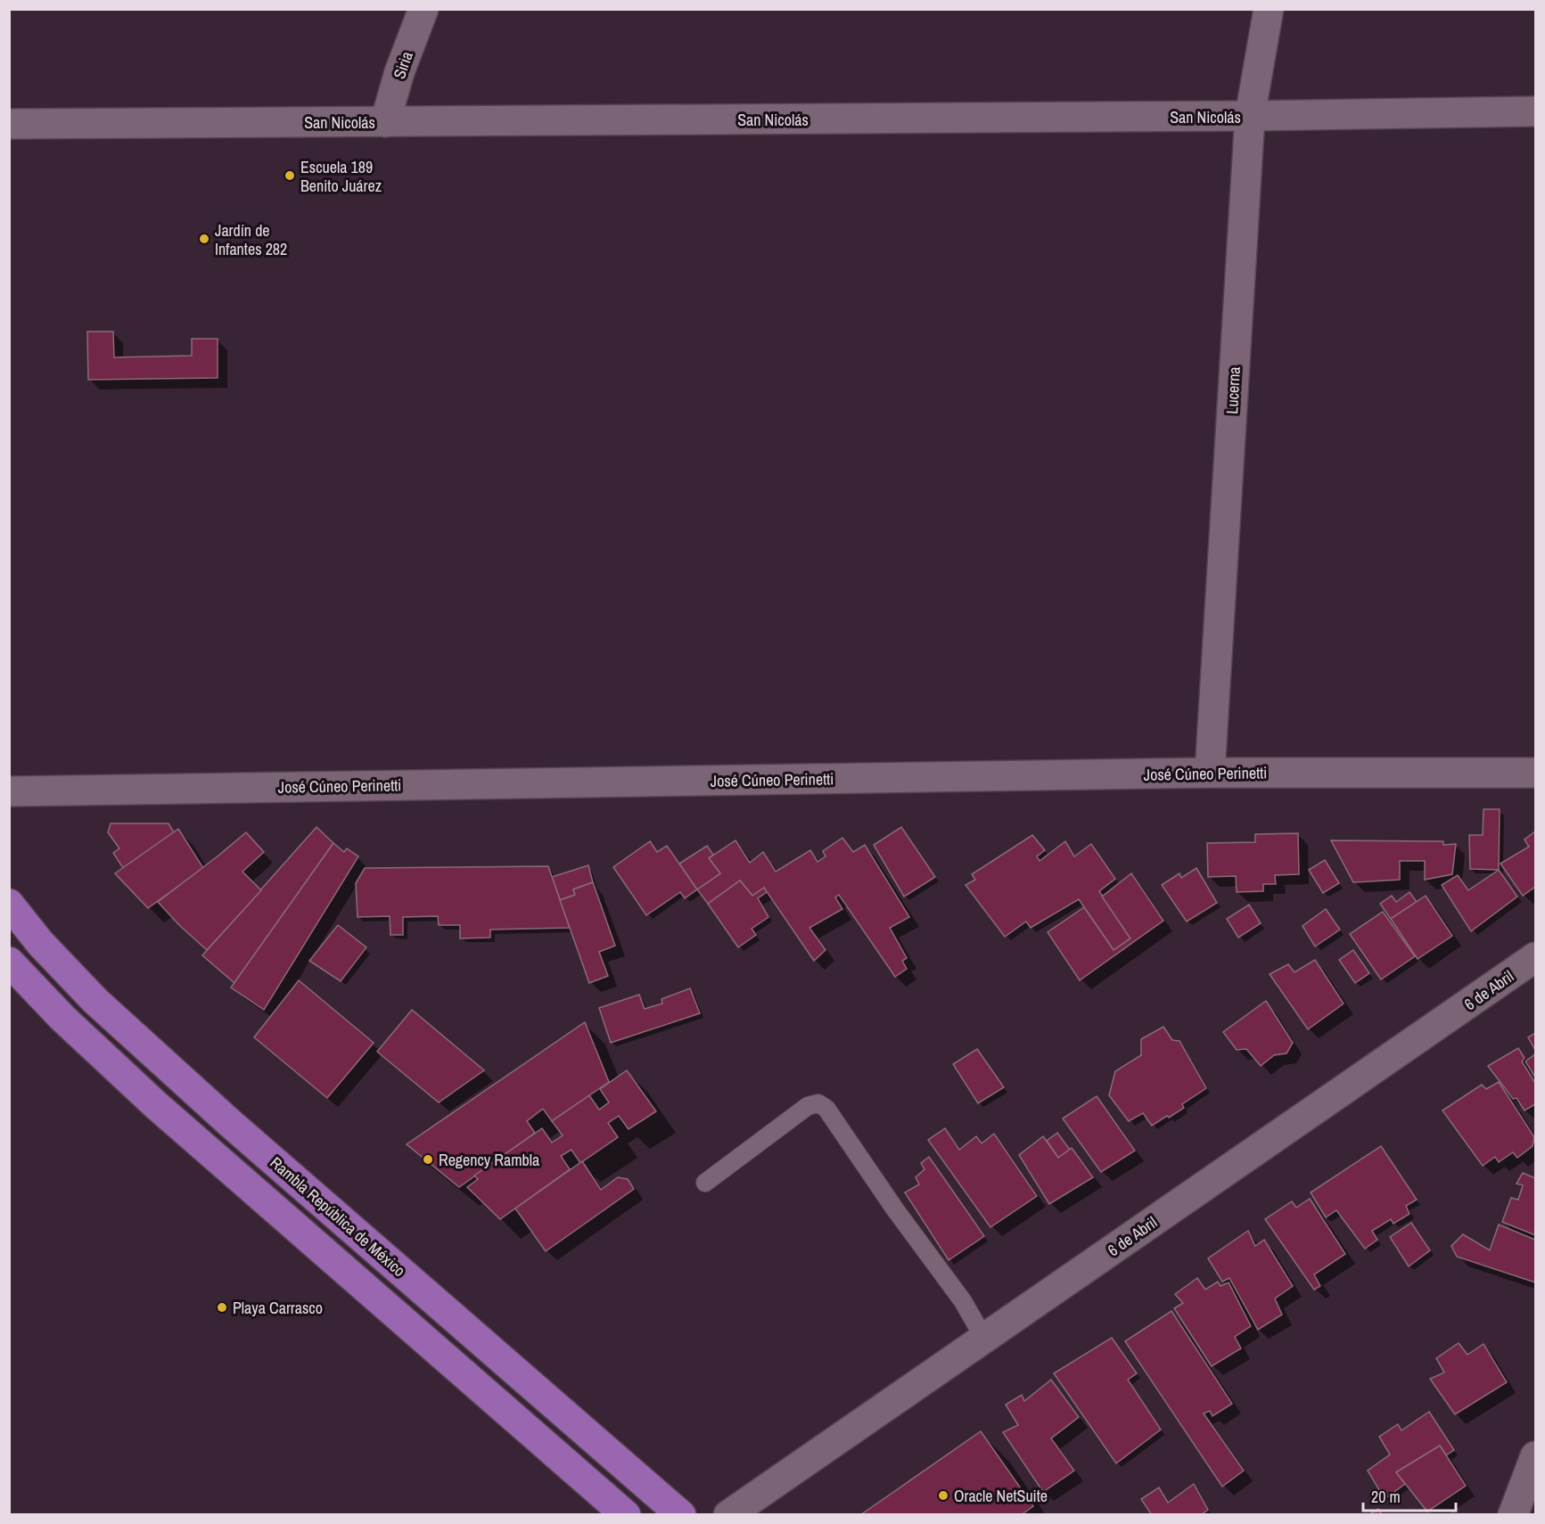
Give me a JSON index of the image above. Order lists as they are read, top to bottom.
{
  "streets": {
    "main road": ["Rambla República de México"],
    "street": [
      "Siria",
      "San Nicolás",
      "Lucerna",
      "José Cúneo Perinetti",
      "6 de Abril"
    ]
  },
  "crossings": [
    ["Siria", "San Nicolás"],
    ["San Nicolás", "Lucerna"],
    ["Lucerna", "José Cúneo Perinetti"]
  ],
  "places": [
    "Escuela 189 Benito Juárez",
    "Jardín de Infantes 282",
    "Regency Rambla",
    "Playa Carrasco",
    "Oracle NetSuite"
  ],
  "scale_bar": "20 m"
}
